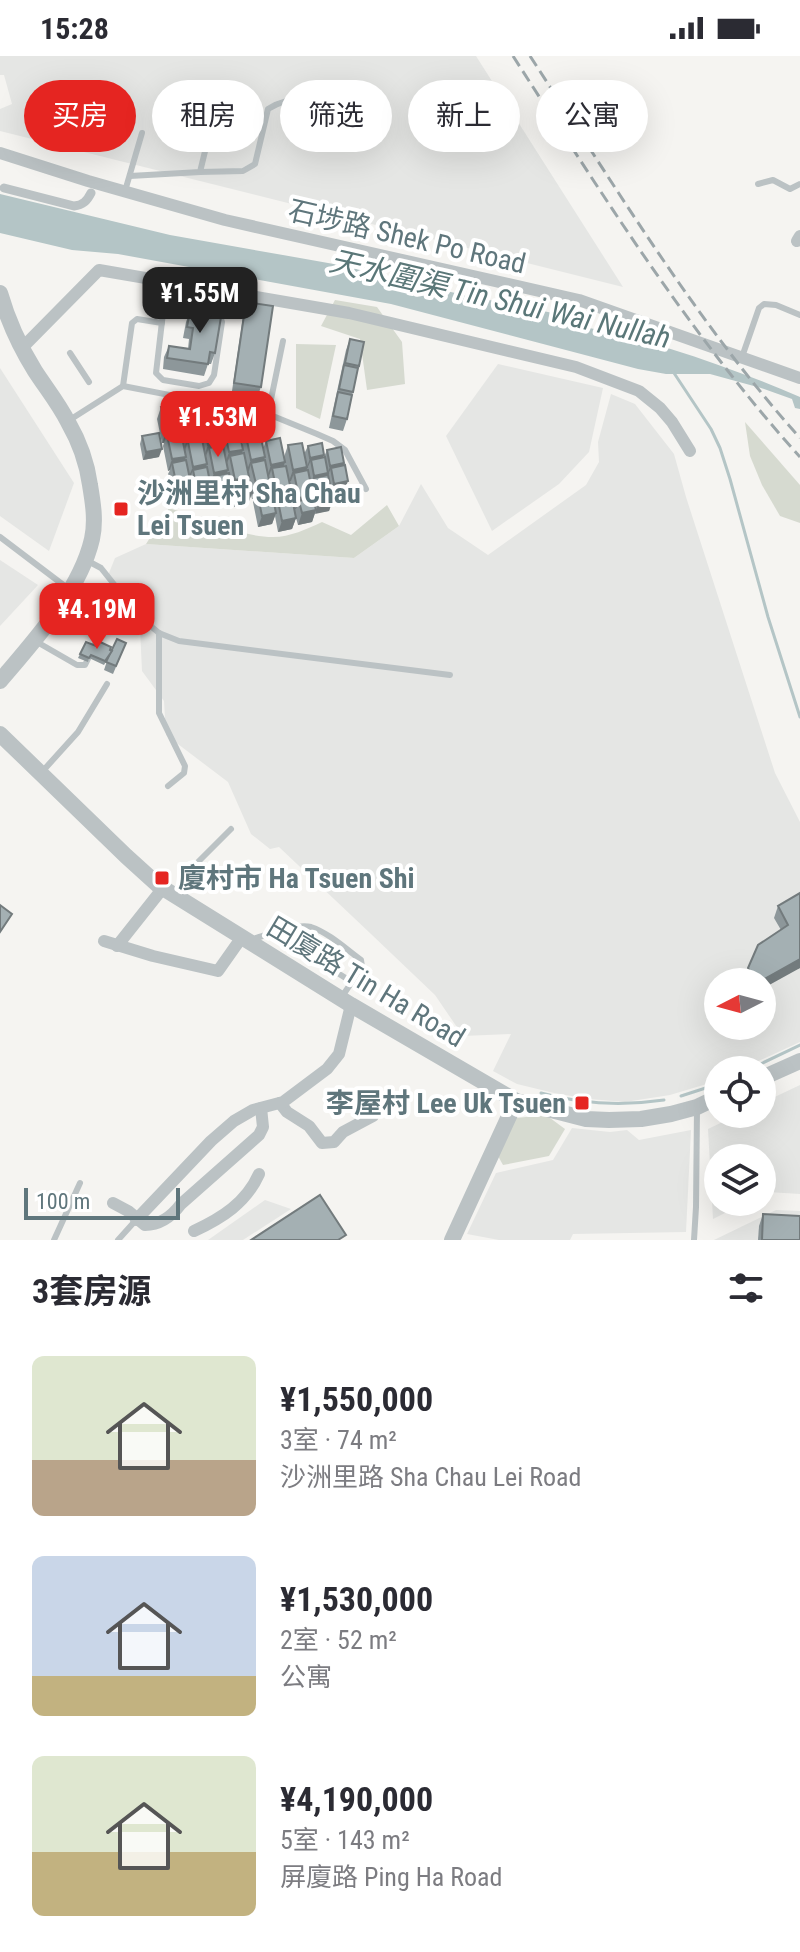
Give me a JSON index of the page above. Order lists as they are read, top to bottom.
{
  "streets": {
    "street": ["石埗路 Shek Po Road", "田廈路 Tin Ha Road"]
  },
  "water": ["天水圍渠 Tin Shui Wai Nullah"],
  "places": {
    "transit": ["沙洲里村 Sha Chau Lei Tsuen", "廈村市 Ha Tsuen Shi", "李屋村 Lee Uk Tsuen"]
  },
  "scale_bar": "100 m",
  "north": "left",
  "page": {
    "status": "15:28",
    "chip": [
      "买房",
      "租房",
      "筛选",
      "新上",
      "公寓"
    ],
    "price": ["¥1.55M", "¥1.53M", "¥4.19M"],
    "scale": "100 m",
    "heading": "3套房源",
    "list": [
      {
        "name": "¥1,550,000",
        "note": "3室 · 74 m² · 沙洲里路 Sha Chau Lei Road"
      },
      {
        "name": "¥1,530,000",
        "note": "2室 · 52 m² · 公寓"
      },
      {
        "name": "¥4,190,000",
        "note": "5室 · 143 m² · 屏廈路 Ping Ha Road"
      }
    ]
  }
}
